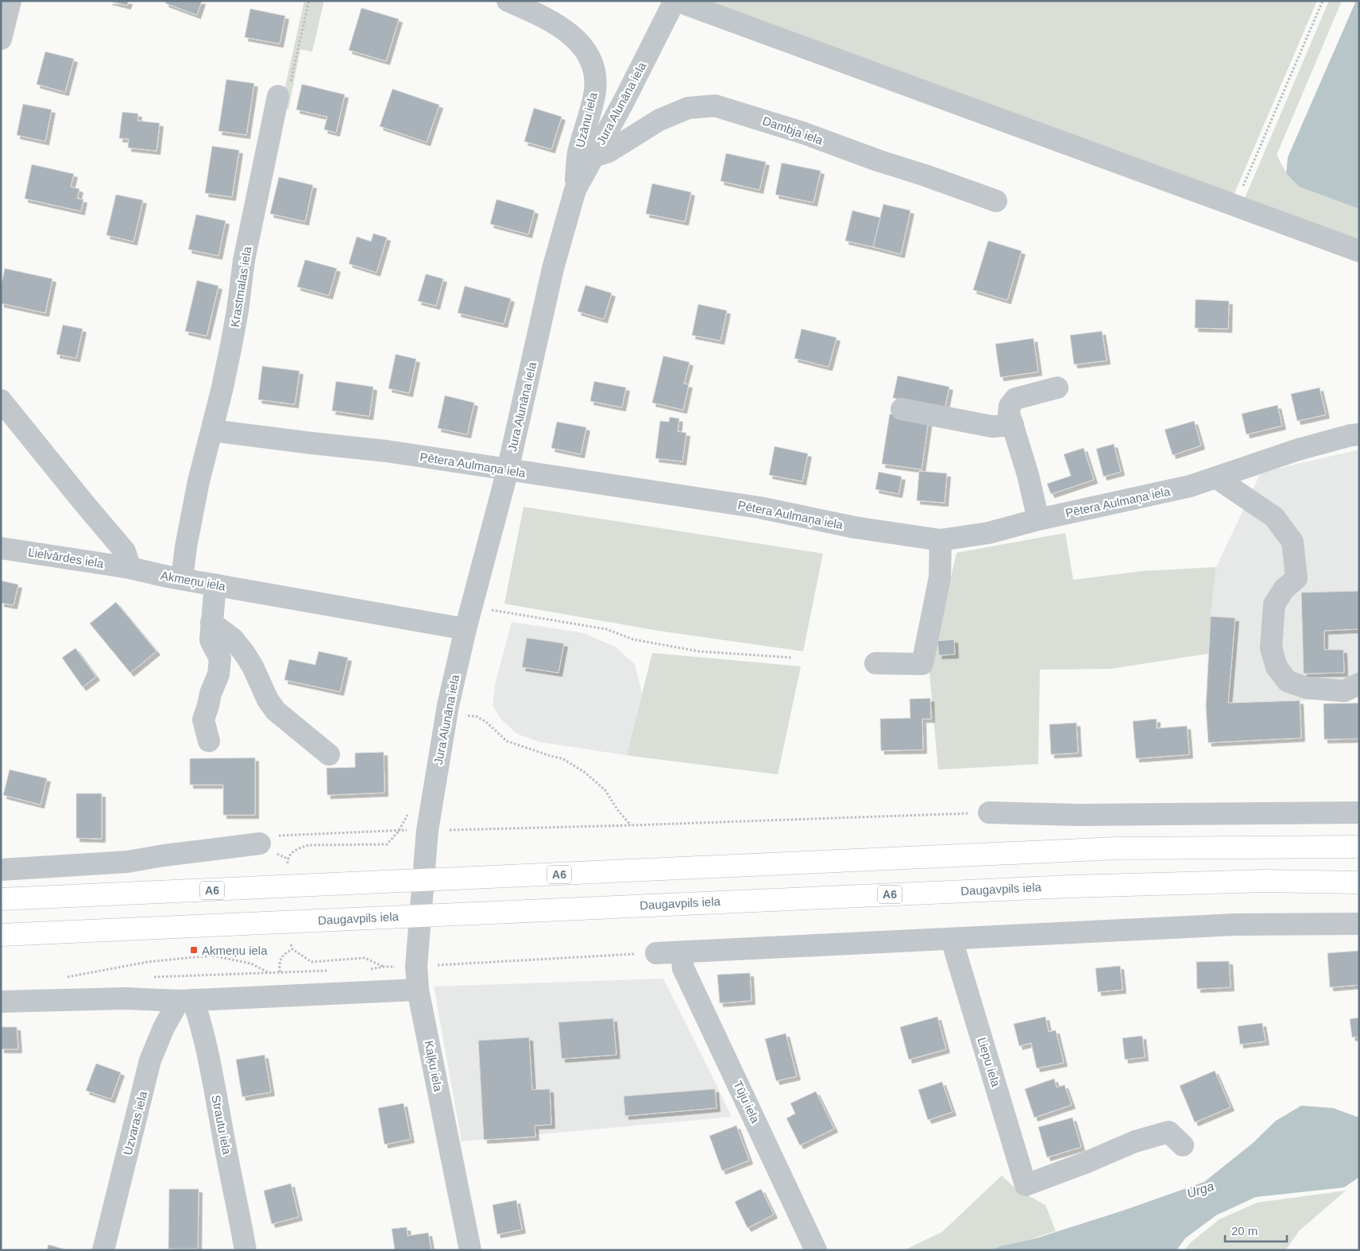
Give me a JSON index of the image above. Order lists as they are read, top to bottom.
{
  "streets": {
    "highway": ["A6", "Daugavpils iela"],
    "street": [
      "Jura Alunāna iela",
      "Uzānu iela",
      "Dambja iela",
      "Krastmalas iela",
      "Pētera Aulmaņa iela",
      "Lielvārdes iela",
      "Akmeņu iela",
      "Liepu iela",
      "Kaļķu iela",
      "Tūju iela",
      "Uzvaras iela",
      "Strautu iela"
    ]
  },
  "crossings": [
    ["Jura Alunāna iela", "Uzānu iela"],
    ["Jura Alunāna iela", "Dambja iela"],
    ["Jura Alunāna iela", "Pētera Aulmaņa iela"],
    ["Jura Alunāna iela", "Akmeņu iela"],
    ["Jura Alunāna iela", "A6"],
    ["Jura Alunāna iela", "Kaļķu iela"],
    ["Krastmalas iela", "Pētera Aulmaņa iela"],
    ["Krastmalas iela", "Akmeņu iela"],
    ["Lielvārdes iela", "Akmeņu iela"],
    ["A6", "Kaļķu iela"],
    ["Daugavpils iela", "Kaļķu iela"],
    ["Uzvaras iela", "Strautu iela"]
  ],
  "water": ["Urga"],
  "places": {
    "transit": ["Akmeņu iela"]
  },
  "scale_bar": "20 m"
}
